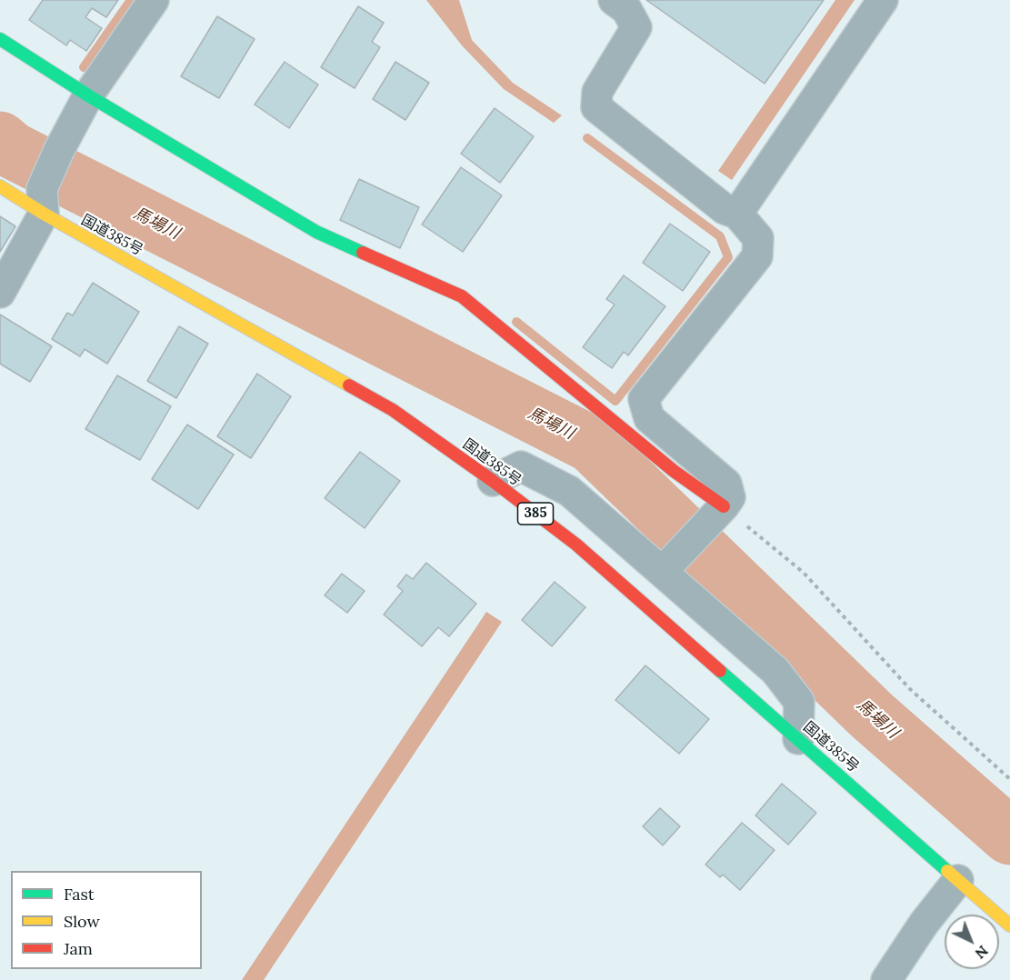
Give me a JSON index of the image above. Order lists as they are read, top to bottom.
{
  "streets": {
    "main road": ["国道385号", "385"]
  },
  "water": ["馬場川"],
  "legend": ["Fast", "Slow", "Jam"],
  "north": "bottom right"
}
